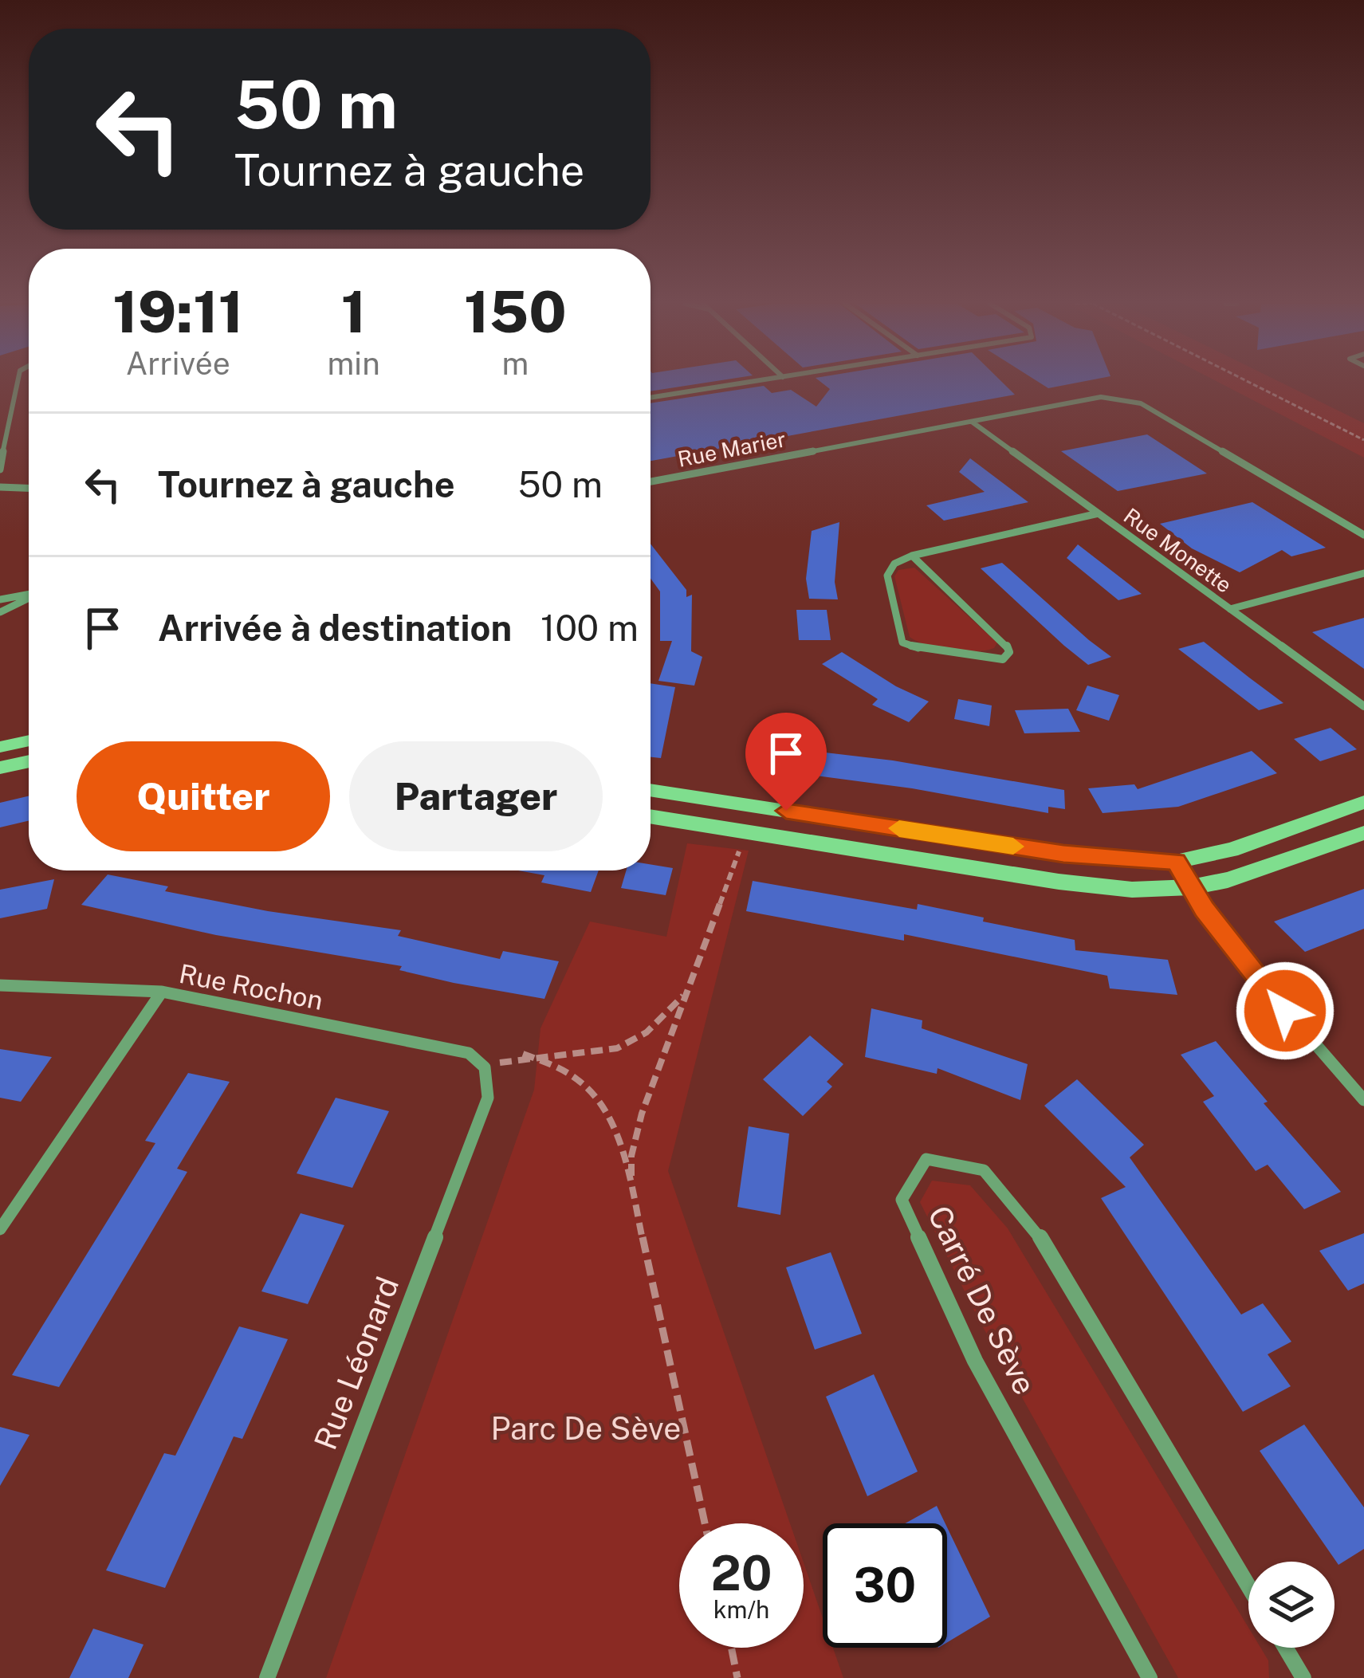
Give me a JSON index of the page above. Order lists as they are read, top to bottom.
{
  "streets": {
    "street": [
      "Rue Marier",
      "Rue Monette",
      "Rue Rochon",
      "Carré De Sève",
      "Rue Léonard"
    ]
  },
  "crossings": [
    ["Rue Marier", "Rue Monette"],
    ["Rue Rochon", "Rue Léonard"]
  ],
  "parks": ["Parc De Sève"],
  "page": {
    "turn": ["50 m", "Tournez à gauche"],
    "eta": [
      "19:11",
      "Arrivée",
      "1",
      "min",
      "150",
      "m"
    ],
    "list": [
      {
        "name": "Tournez à gauche",
        "value": "50 m"
      },
      {
        "name": "Arrivée à destination",
        "value": "100 m"
      }
    ],
    "buttons": ["Quitter", "Partager"],
    "speed": "20 km/h",
    "limit": "30"
  }
}
